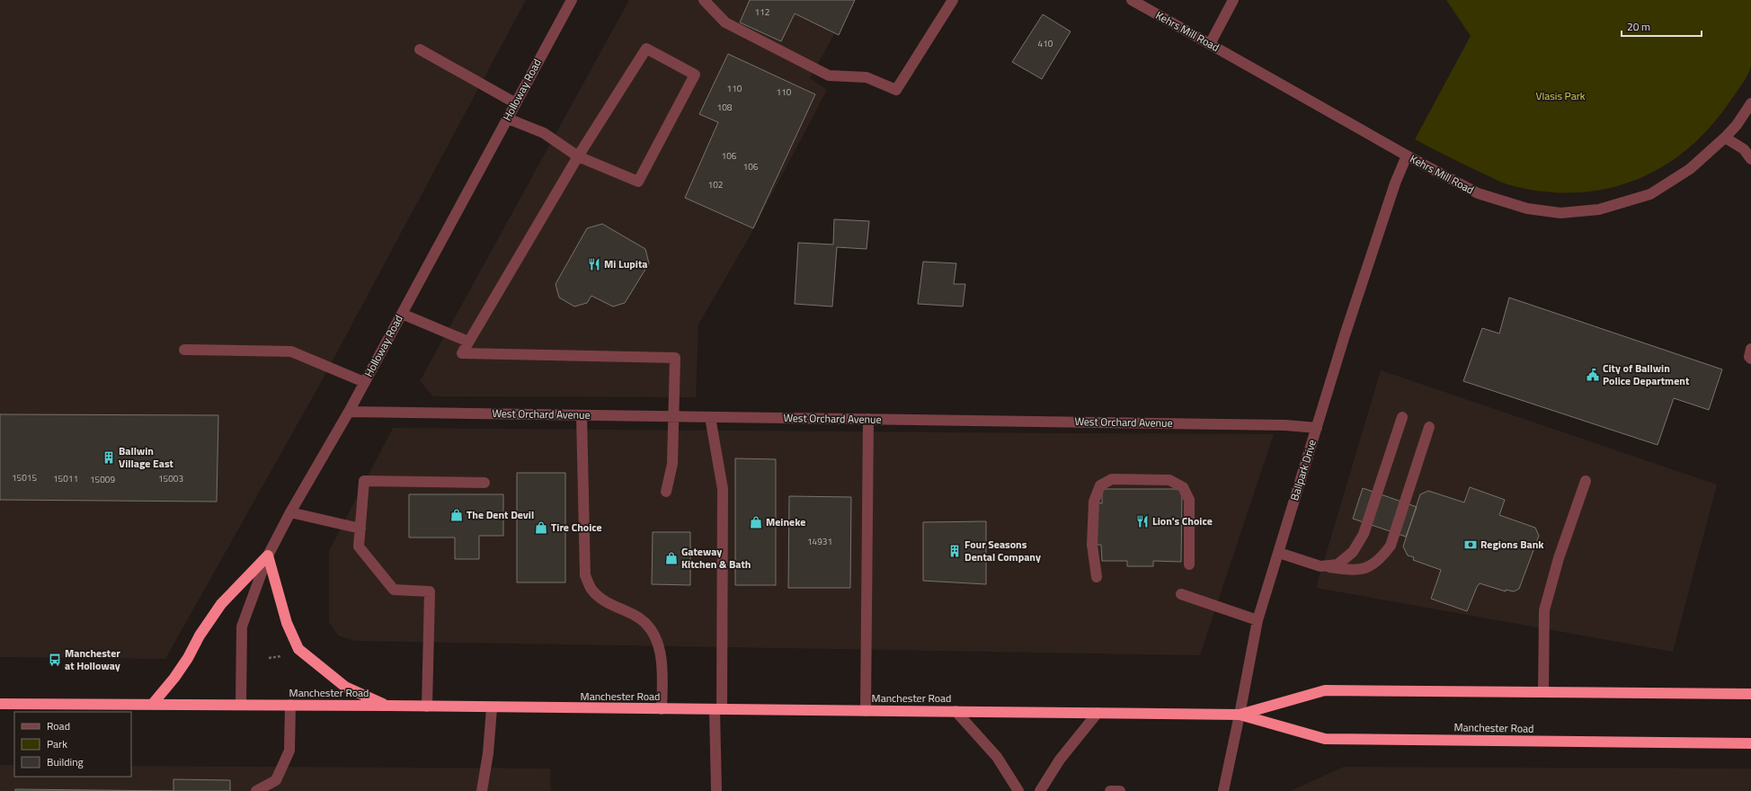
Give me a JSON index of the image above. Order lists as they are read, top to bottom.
{
  "streets": {
    "highway": ["Manchester Road"],
    "street": [
      "Kehrs Mill Road",
      "Holloway Road",
      "West Orchard Avenue",
      "Ballpark Drive"
    ]
  },
  "crossings": [
    ["Kehrs Mill Road", "Ballpark Drive"],
    ["Holloway Road", "West Orchard Avenue"],
    ["Holloway Road", "Manchester Road"],
    ["West Orchard Avenue", "Ballpark Drive"],
    ["Ballpark Drive", "Manchester Road"]
  ],
  "parks": ["Vlasis Park"],
  "places": {
    "restaurant": ["Mi Lupita", "Lion's Choice"],
    "public building": ["City of Ballwin Police Department"],
    "building": ["Ballwin Village East", "Four Seasons Dental Company"],
    "shop": [
      "The Dent Devil",
      "Meineke",
      "Tire Choice",
      "Gateway Kitchen & Bath"
    ],
    "bank": ["Regions Bank"],
    "bus stop": ["Manchester at Holloway"]
  },
  "house_numbers": [
    "112",
    "410",
    "110",
    "110",
    "108",
    "106",
    "106",
    "102",
    "15015",
    "15011",
    "15003",
    "15009",
    "14931"
  ],
  "legend": ["Road", "Park", "Building"],
  "scale_bar": "20 m"
}
